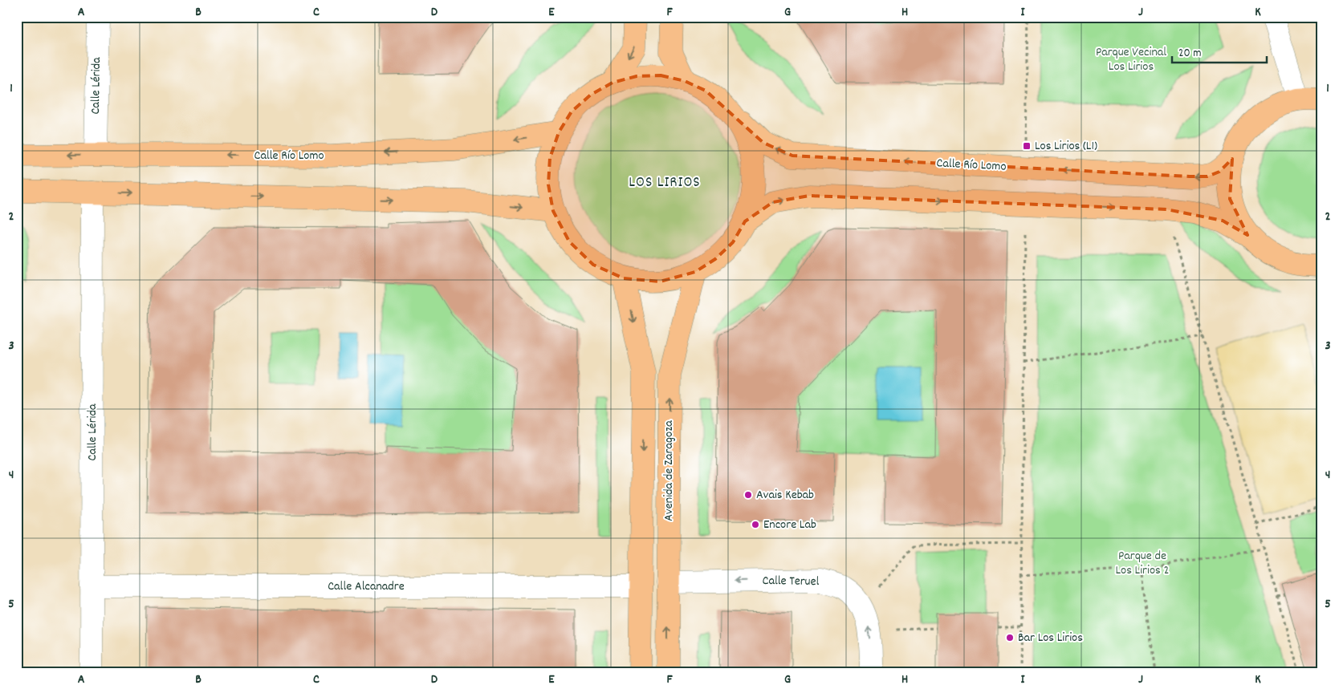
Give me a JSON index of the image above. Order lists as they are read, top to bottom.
{
  "streets": {
    "main road": ["Calle Río Lomo", "Avenida de Zaragoza"],
    "street": ["Calle Lérida", "Calle Teruel", "Calle Alcanadre"]
  },
  "crossings": [
    ["Calle Lérida", "Calle Río Lomo"],
    ["Calle Lérida", "Calle Alcanadre"],
    ["Avenida de Zaragoza", "Calle Teruel"],
    ["Avenida de Zaragoza", "Calle Alcanadre"]
  ],
  "one_way": ["Calle Teruel"],
  "districts": ["LOS LIRIOS"],
  "parks": ["Parque Vecinal Los Lirios", "Parque de Los Lirios 2"],
  "places": {
    "transit": ["Los Lirios (L1)"],
    "other": ["Avais Kebab", "Encore Lab", "Bar Los Lirios"]
  },
  "scale_bar": "20 m",
  "grid": {
    "columns": [
      "A",
      "B",
      "C",
      "D",
      "E",
      "F",
      "G",
      "H",
      "I",
      "J",
      "K"
    ],
    "rows": [
      "1",
      "2",
      "3",
      "4",
      "5"
    ]
  }
}
